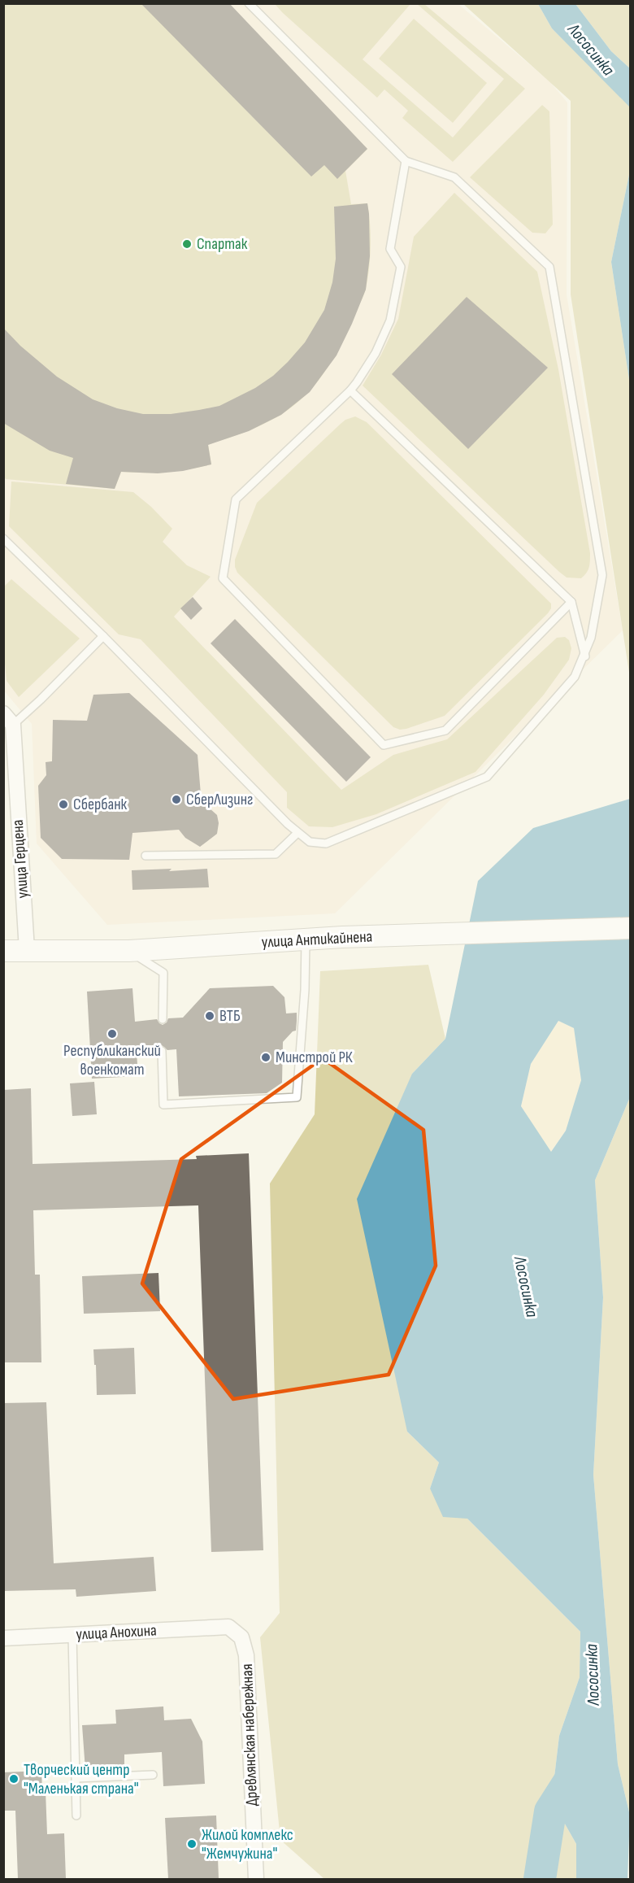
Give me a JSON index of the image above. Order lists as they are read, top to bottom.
{
  "streets": {
    "main road": ["улица Антикайнена"],
    "street": ["улица Герцена", "улица Анохина", "Древлянская набережная"]
  },
  "crossings": [
    ["улица Герцена", "улица Антикайнена"],
    ["улица Анохина", "Древлянская набережная"]
  ],
  "water": ["Лососинка"],
  "places": [
    "Спартак",
    "СберЛизинг",
    "Сбербанк",
    "ВТБ",
    "Республиканский военкомат",
    "Минстрой РК",
    "Творческий центр \"Маленькая страна\"",
    "Жилой комплекс \"Жемчужина\""
  ]
}
